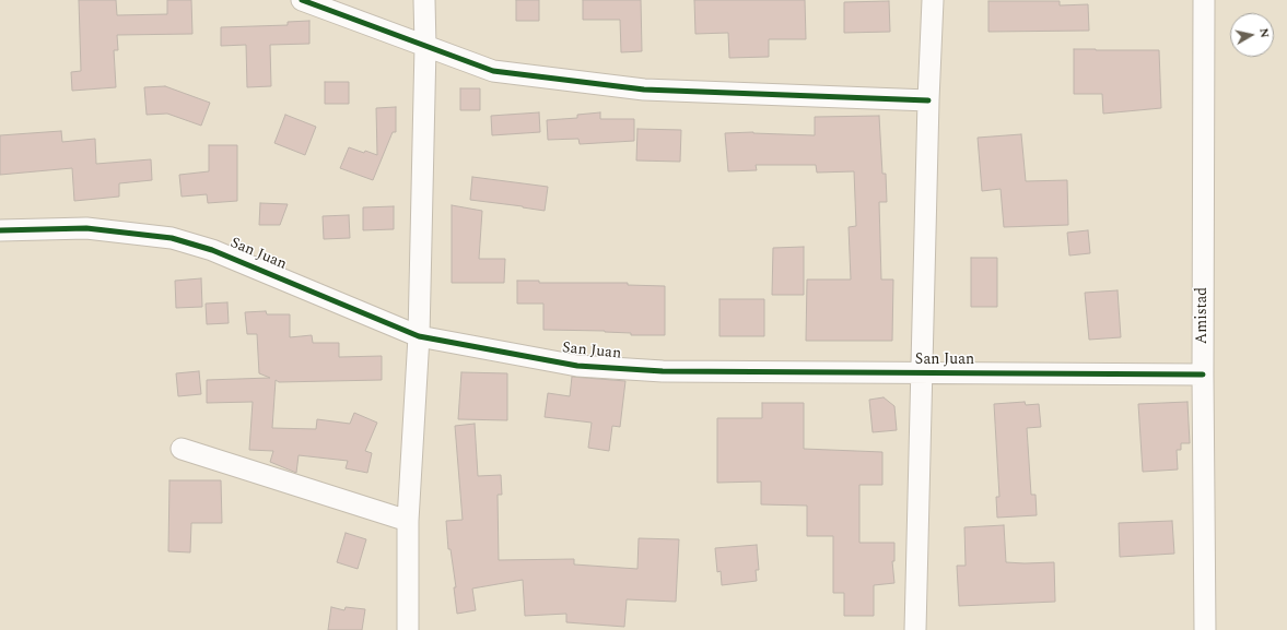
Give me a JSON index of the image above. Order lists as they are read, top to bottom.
{
  "streets": {
    "street": ["San Juan", "Amistad"]
  },
  "crossings": [
    ["San Juan", "Amistad"]
  ],
  "north": "right"
}
